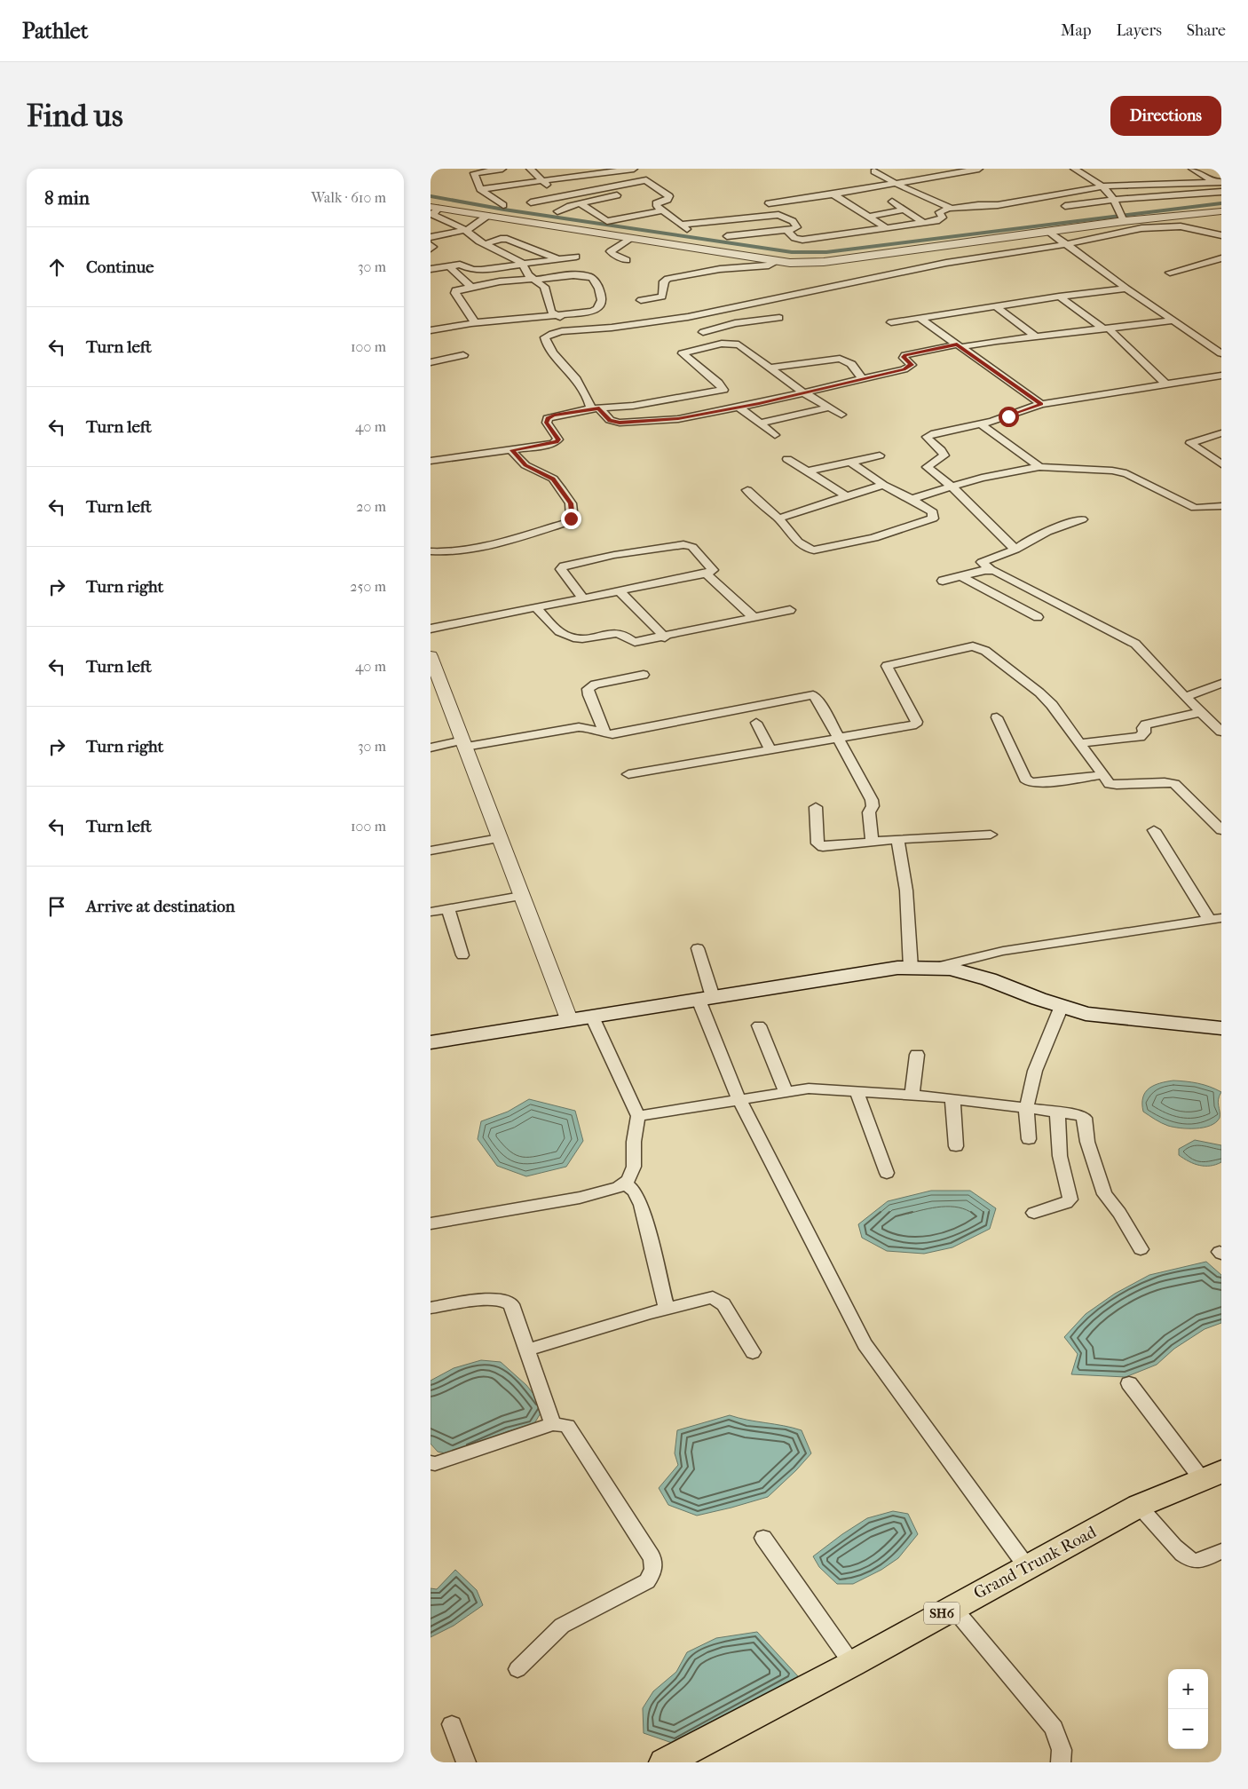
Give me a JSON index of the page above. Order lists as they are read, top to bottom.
{
  "streets": {
    "main road": ["Grand Trunk Road", "SH6"]
  },
  "page": {
    "header": "Pathlet",
    "nav": ["Map", "Layers", "Share"],
    "buttons": "Directions",
    "title": "Find us",
    "heading": ["8 min", "Walk · 610 m"],
    "list": [
      ["Continue", "30 m"],
      ["Turn left", "100 m"],
      ["Turn left", "40 m"],
      ["Turn left", "20 m"],
      ["Turn right", "250 m"],
      ["Turn left", "40 m"],
      ["Turn right", "30 m"],
      ["Turn left", "100 m"],
      "Arrive at destination"
    ],
    "map_buttons": ["+", "−"]
  }
}
